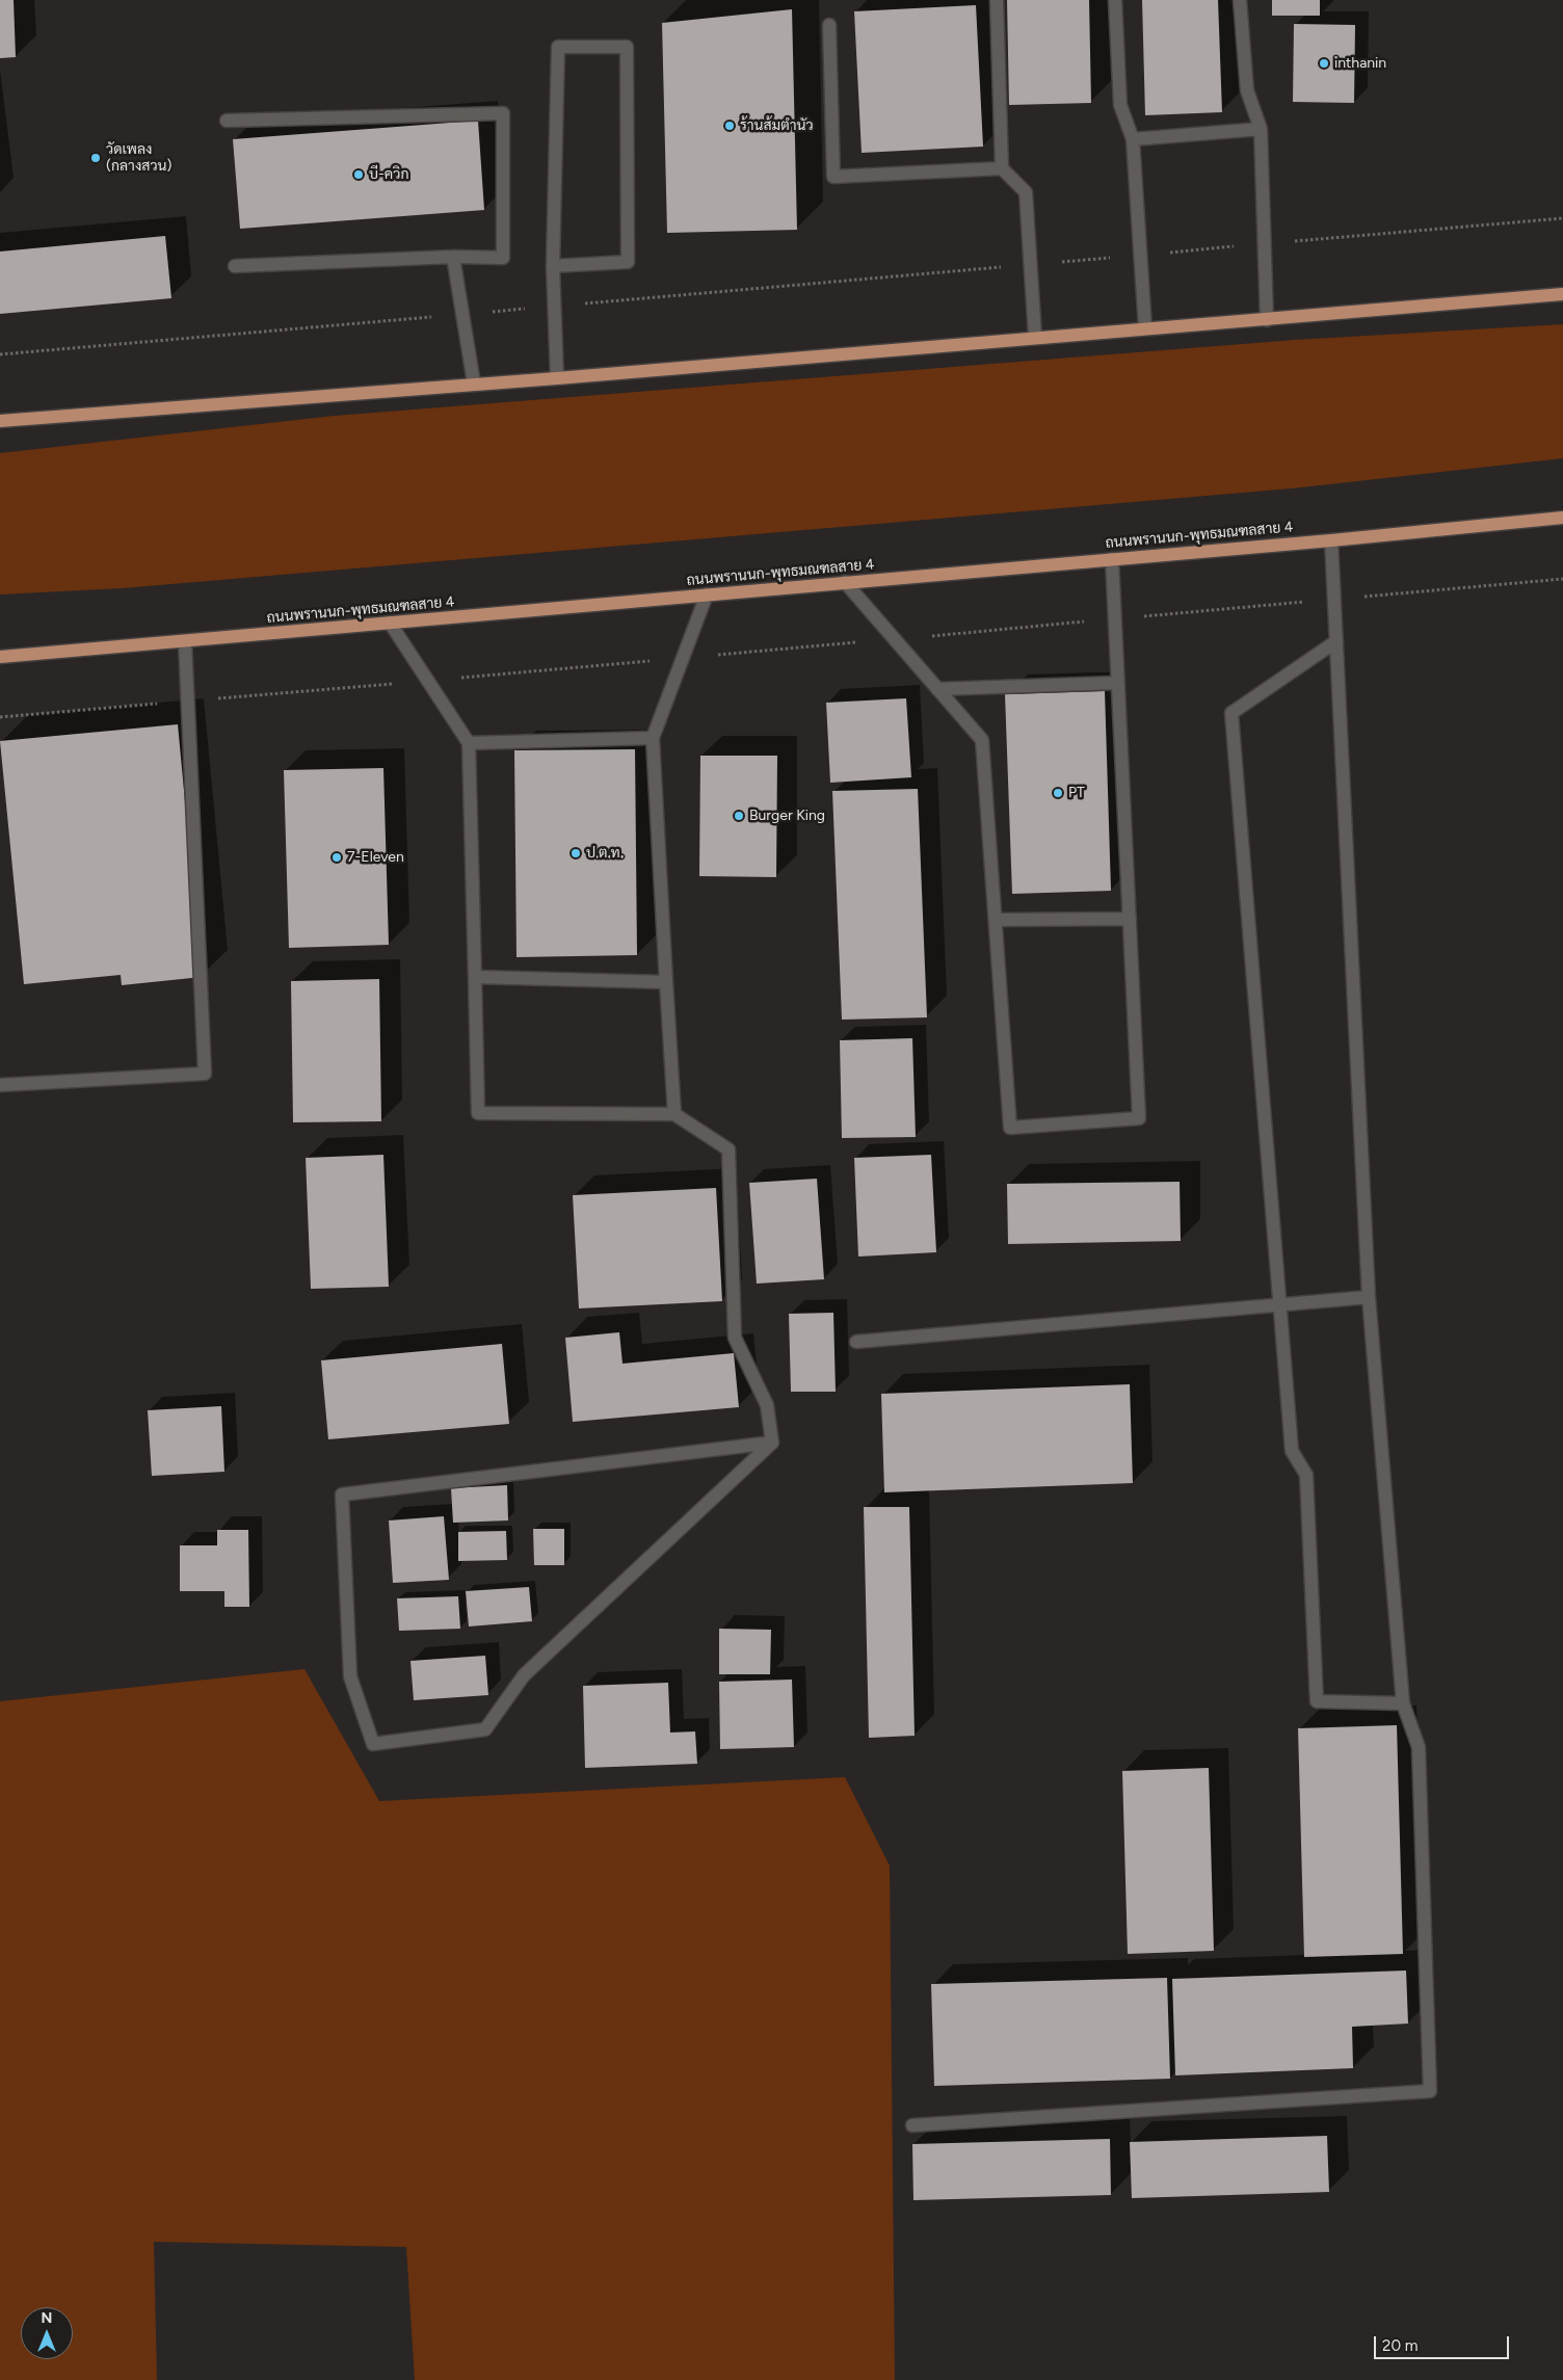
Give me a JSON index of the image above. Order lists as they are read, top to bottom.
{
  "streets": {
    "main road": ["ถนนพรานนก-พุทธมณฑลสาย 4"]
  },
  "places": [
    "inthanin",
    "ร้านส้มตำนัว",
    "วัดเพลง (กลางสวน)",
    "บี-ควิก",
    "PT",
    "Burger King",
    "ป.ต.ท.",
    "7-Eleven"
  ],
  "scale_bar": "20 m",
  "north": "top"
}
